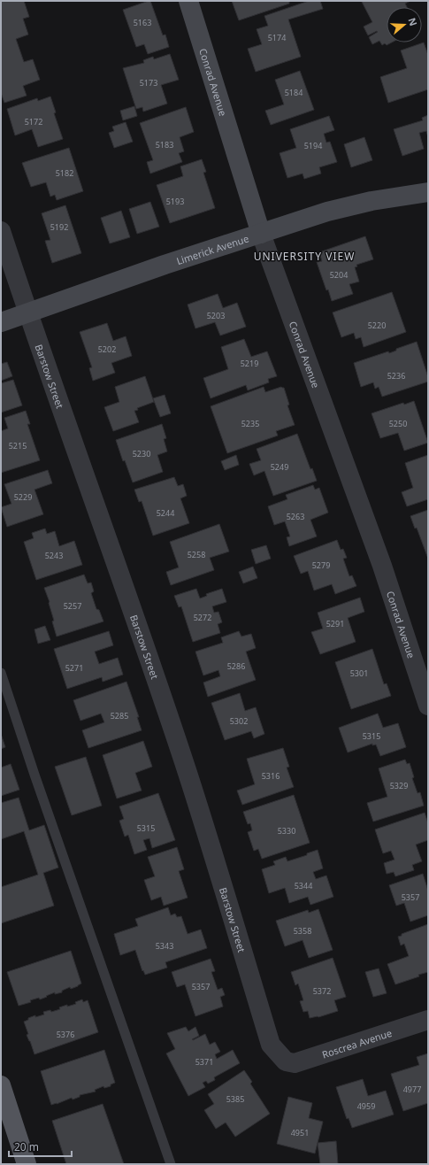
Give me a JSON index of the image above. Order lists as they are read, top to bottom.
{
  "streets": {
    "street": [
      "Conrad Avenue",
      "Limerick Avenue",
      "Barstow Street",
      "Roscrea Avenue"
    ]
  },
  "crossings": [
    ["Conrad Avenue", "Limerick Avenue"],
    ["Limerick Avenue", "Barstow Street"],
    ["Barstow Street", "Roscrea Avenue"]
  ],
  "districts": ["UNIVERSITY VIEW"],
  "house_numbers": [
    "5163",
    "5174",
    "5173",
    "5184",
    "5172",
    "5183",
    "5194",
    "5182",
    "5193",
    "5192",
    "5204",
    "5203",
    "5220",
    "5202",
    "5219",
    "5236",
    "5235",
    "5250",
    "5215",
    "5230",
    "5249",
    "5229",
    "5244",
    "5263",
    "5258",
    "5243",
    "5279",
    "5257",
    "5272",
    "5291",
    "5286",
    "5271",
    "5301",
    "5285",
    "5302",
    "5315",
    "5316",
    "5329",
    "5315",
    "5330",
    "5344",
    "5357",
    "5358",
    "5343",
    "5357",
    "5372",
    "5376",
    "5371",
    "4977",
    "5385",
    "4959",
    "4951"
  ],
  "scale_bar": "20 m",
  "north": "right"
}
